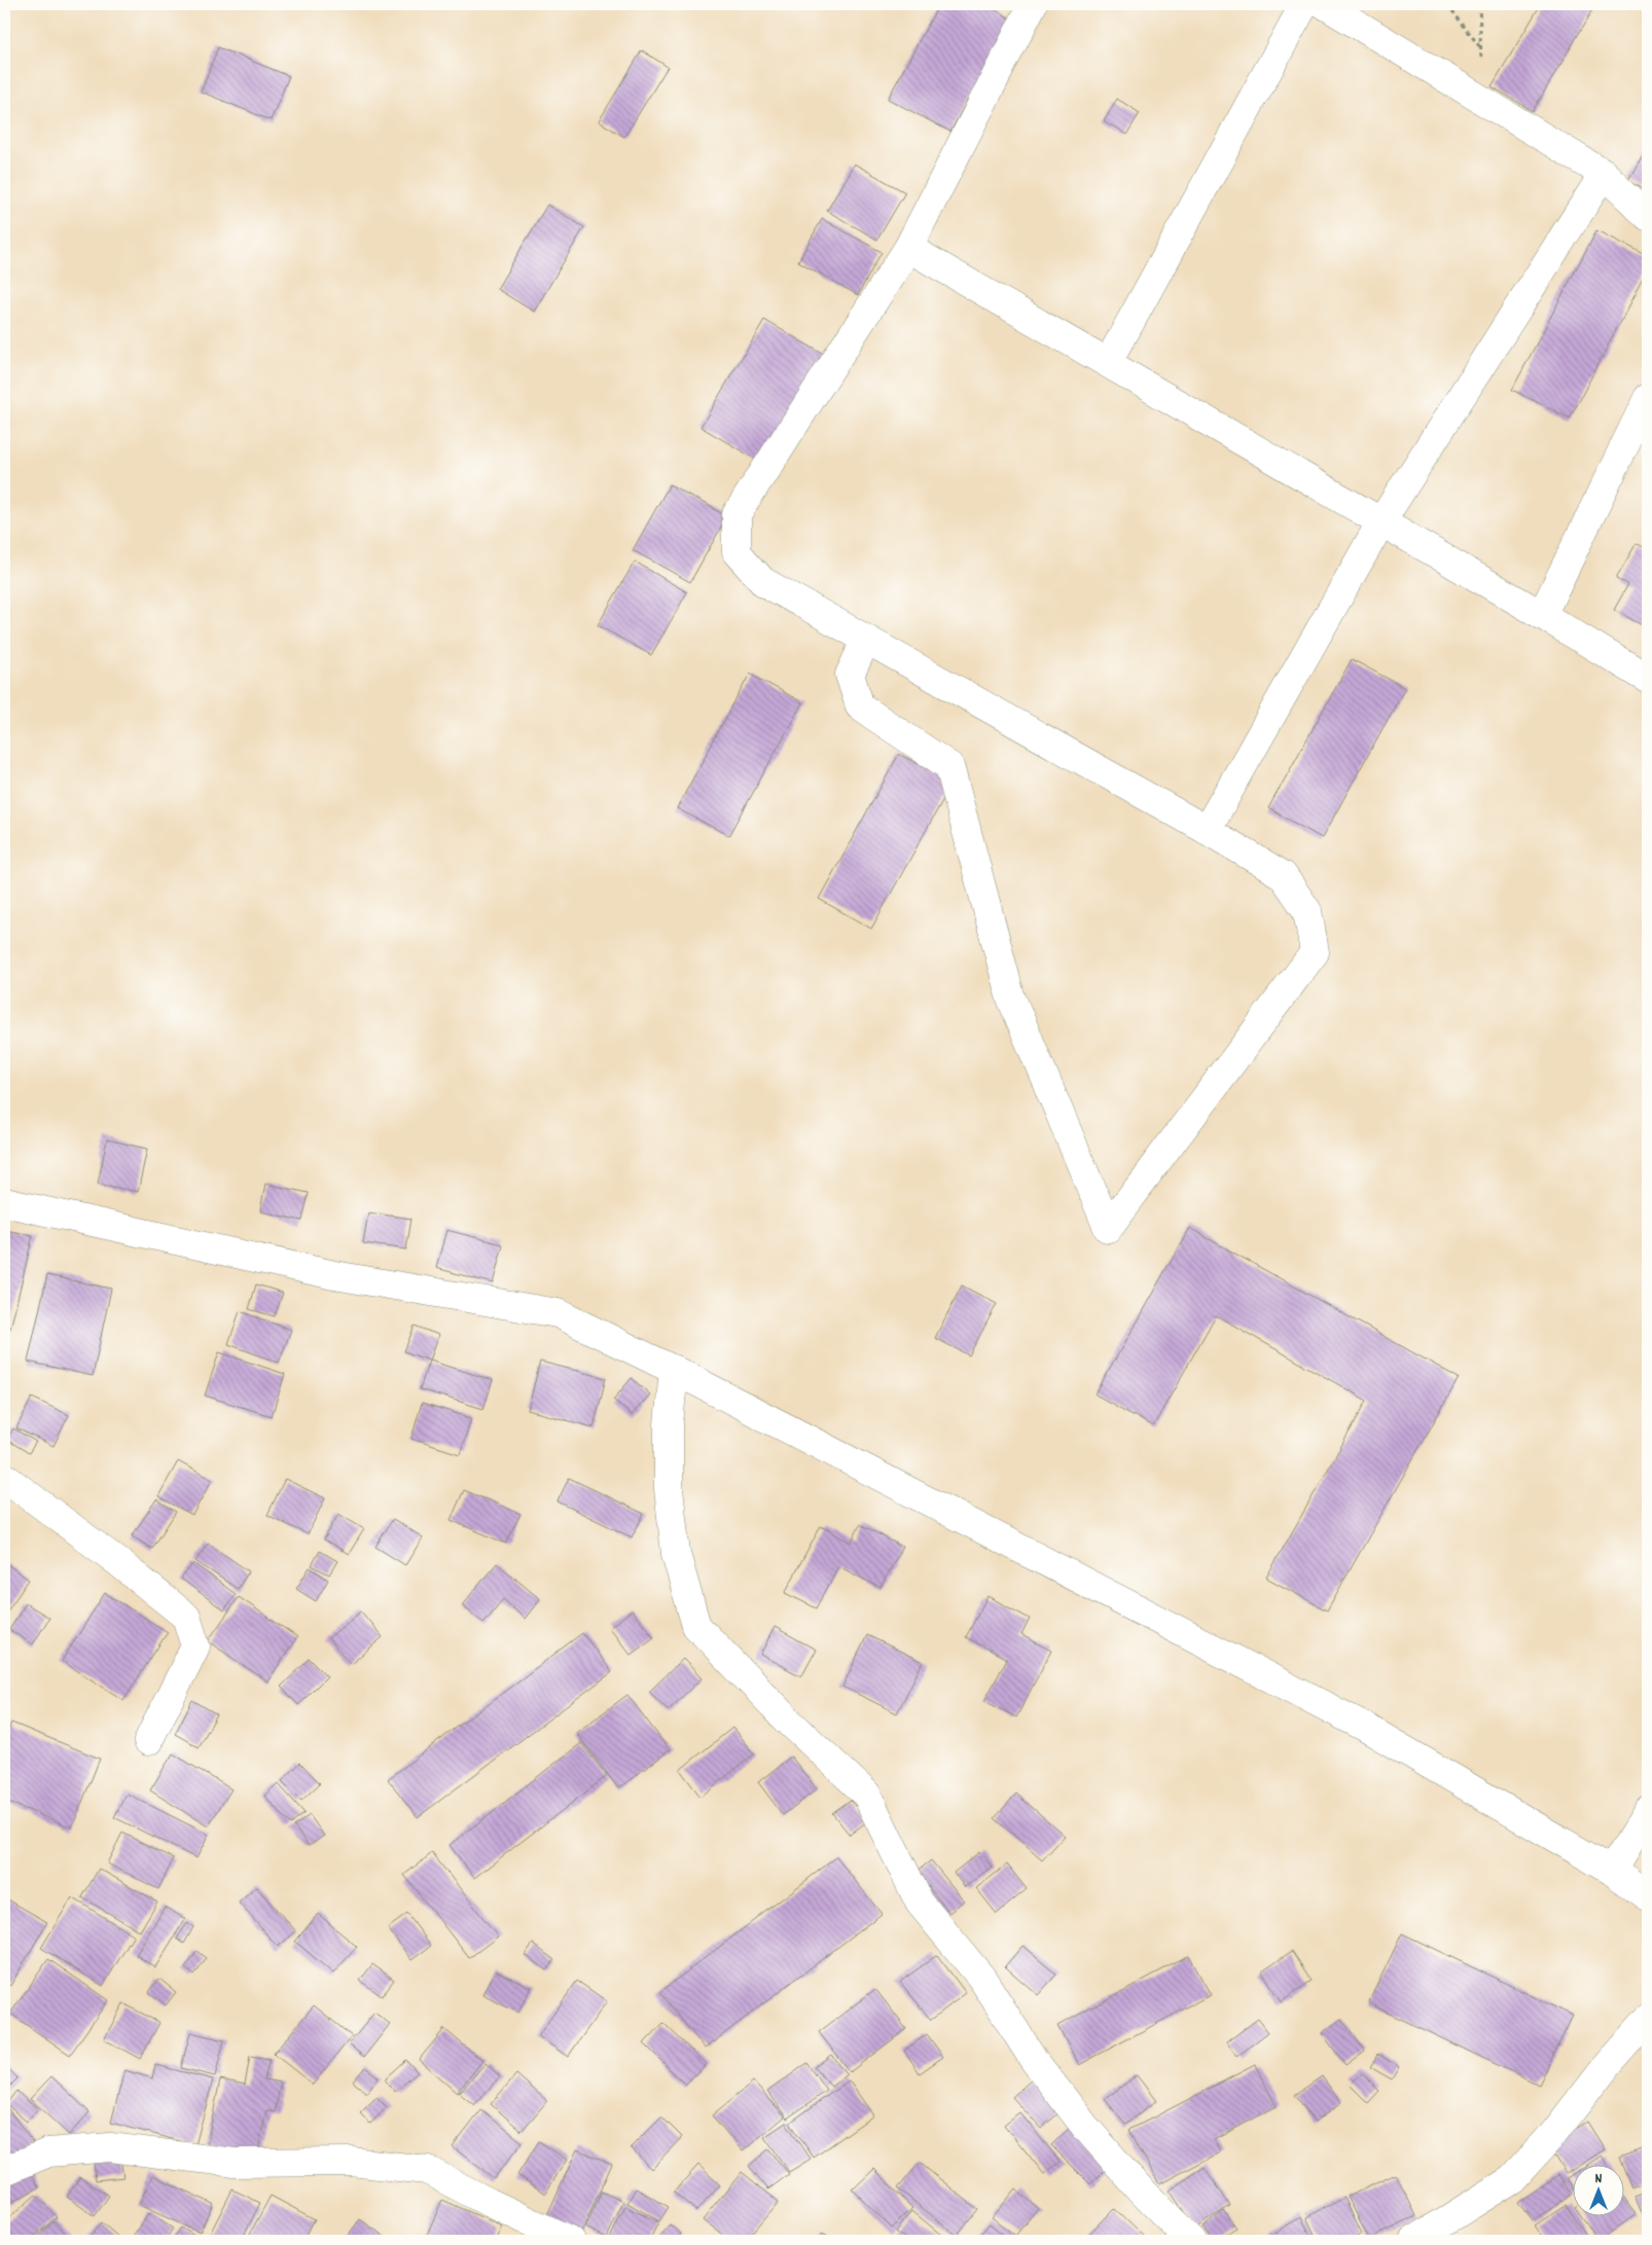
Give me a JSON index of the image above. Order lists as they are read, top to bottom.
{
  "north": "top"
}
